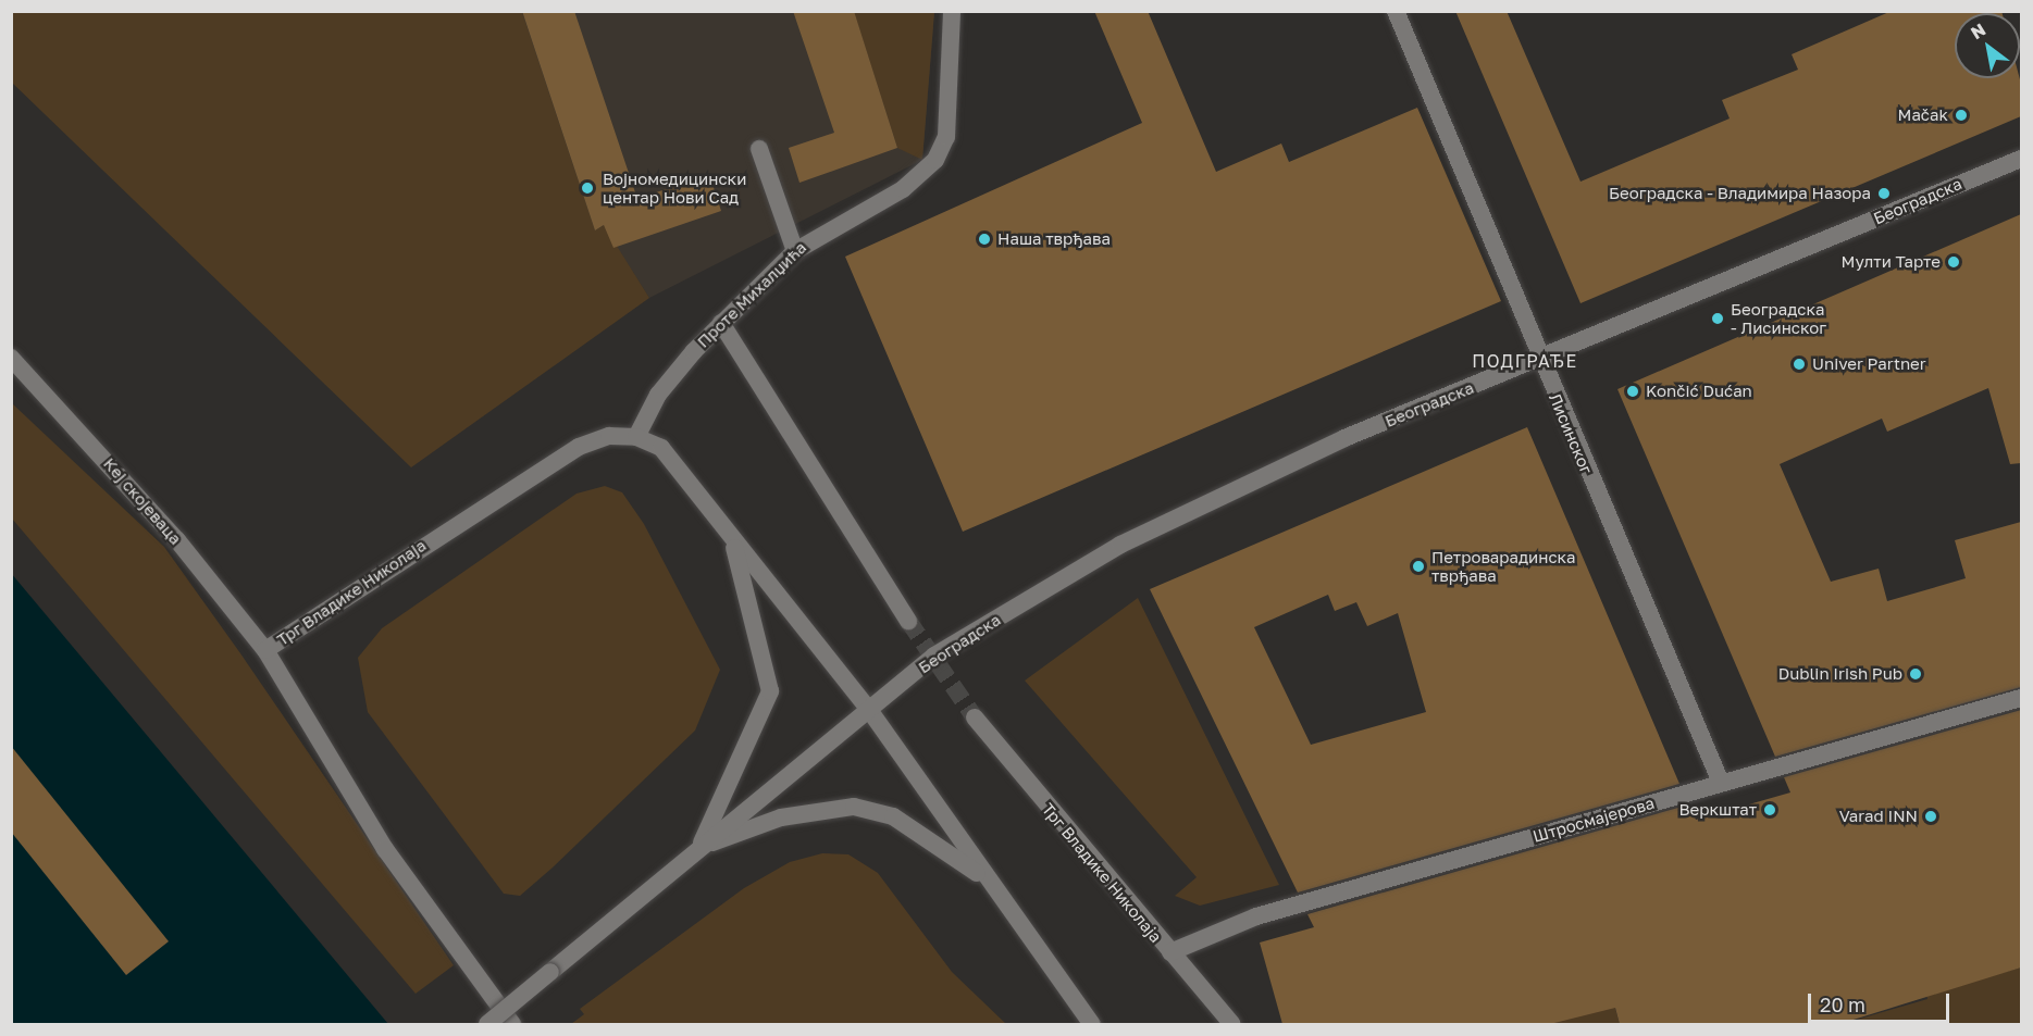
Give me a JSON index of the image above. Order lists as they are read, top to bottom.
{
  "streets": {
    "main road": [
      "Београдска",
      "Проте Михалџића",
      "Лисинског",
      "Кеј скојеваца",
      "Трг Владике Николаја",
      "Штросмајерова"
    ]
  },
  "crossings": [
    ["Београдска", "Лисинског"],
    ["Проте Михалџића", "Трг Владике Николаја"],
    ["Лисинског", "Штросмајерова"],
    ["Кеј скојеваца", "Трг Владике Николаја"],
    ["Трг Владике Николаја", "Штросмајерова"]
  ],
  "districts": ["ПОДГРАЂЕ"],
  "places": [
    "Mačak",
    "Војномедицински центар Нови Сад",
    "Београдска - Владимира Назора",
    "Наша тврђава",
    "Мулти Тарте",
    "Београдска - Лисинског",
    "Univer Partner",
    "Končić Dućan",
    "Петроварадинска тврђава",
    "Dublin Irish Pub",
    "Веркштат",
    "Varad INN"
  ],
  "scale_bar": "20 m",
  "north": "top left"
}
